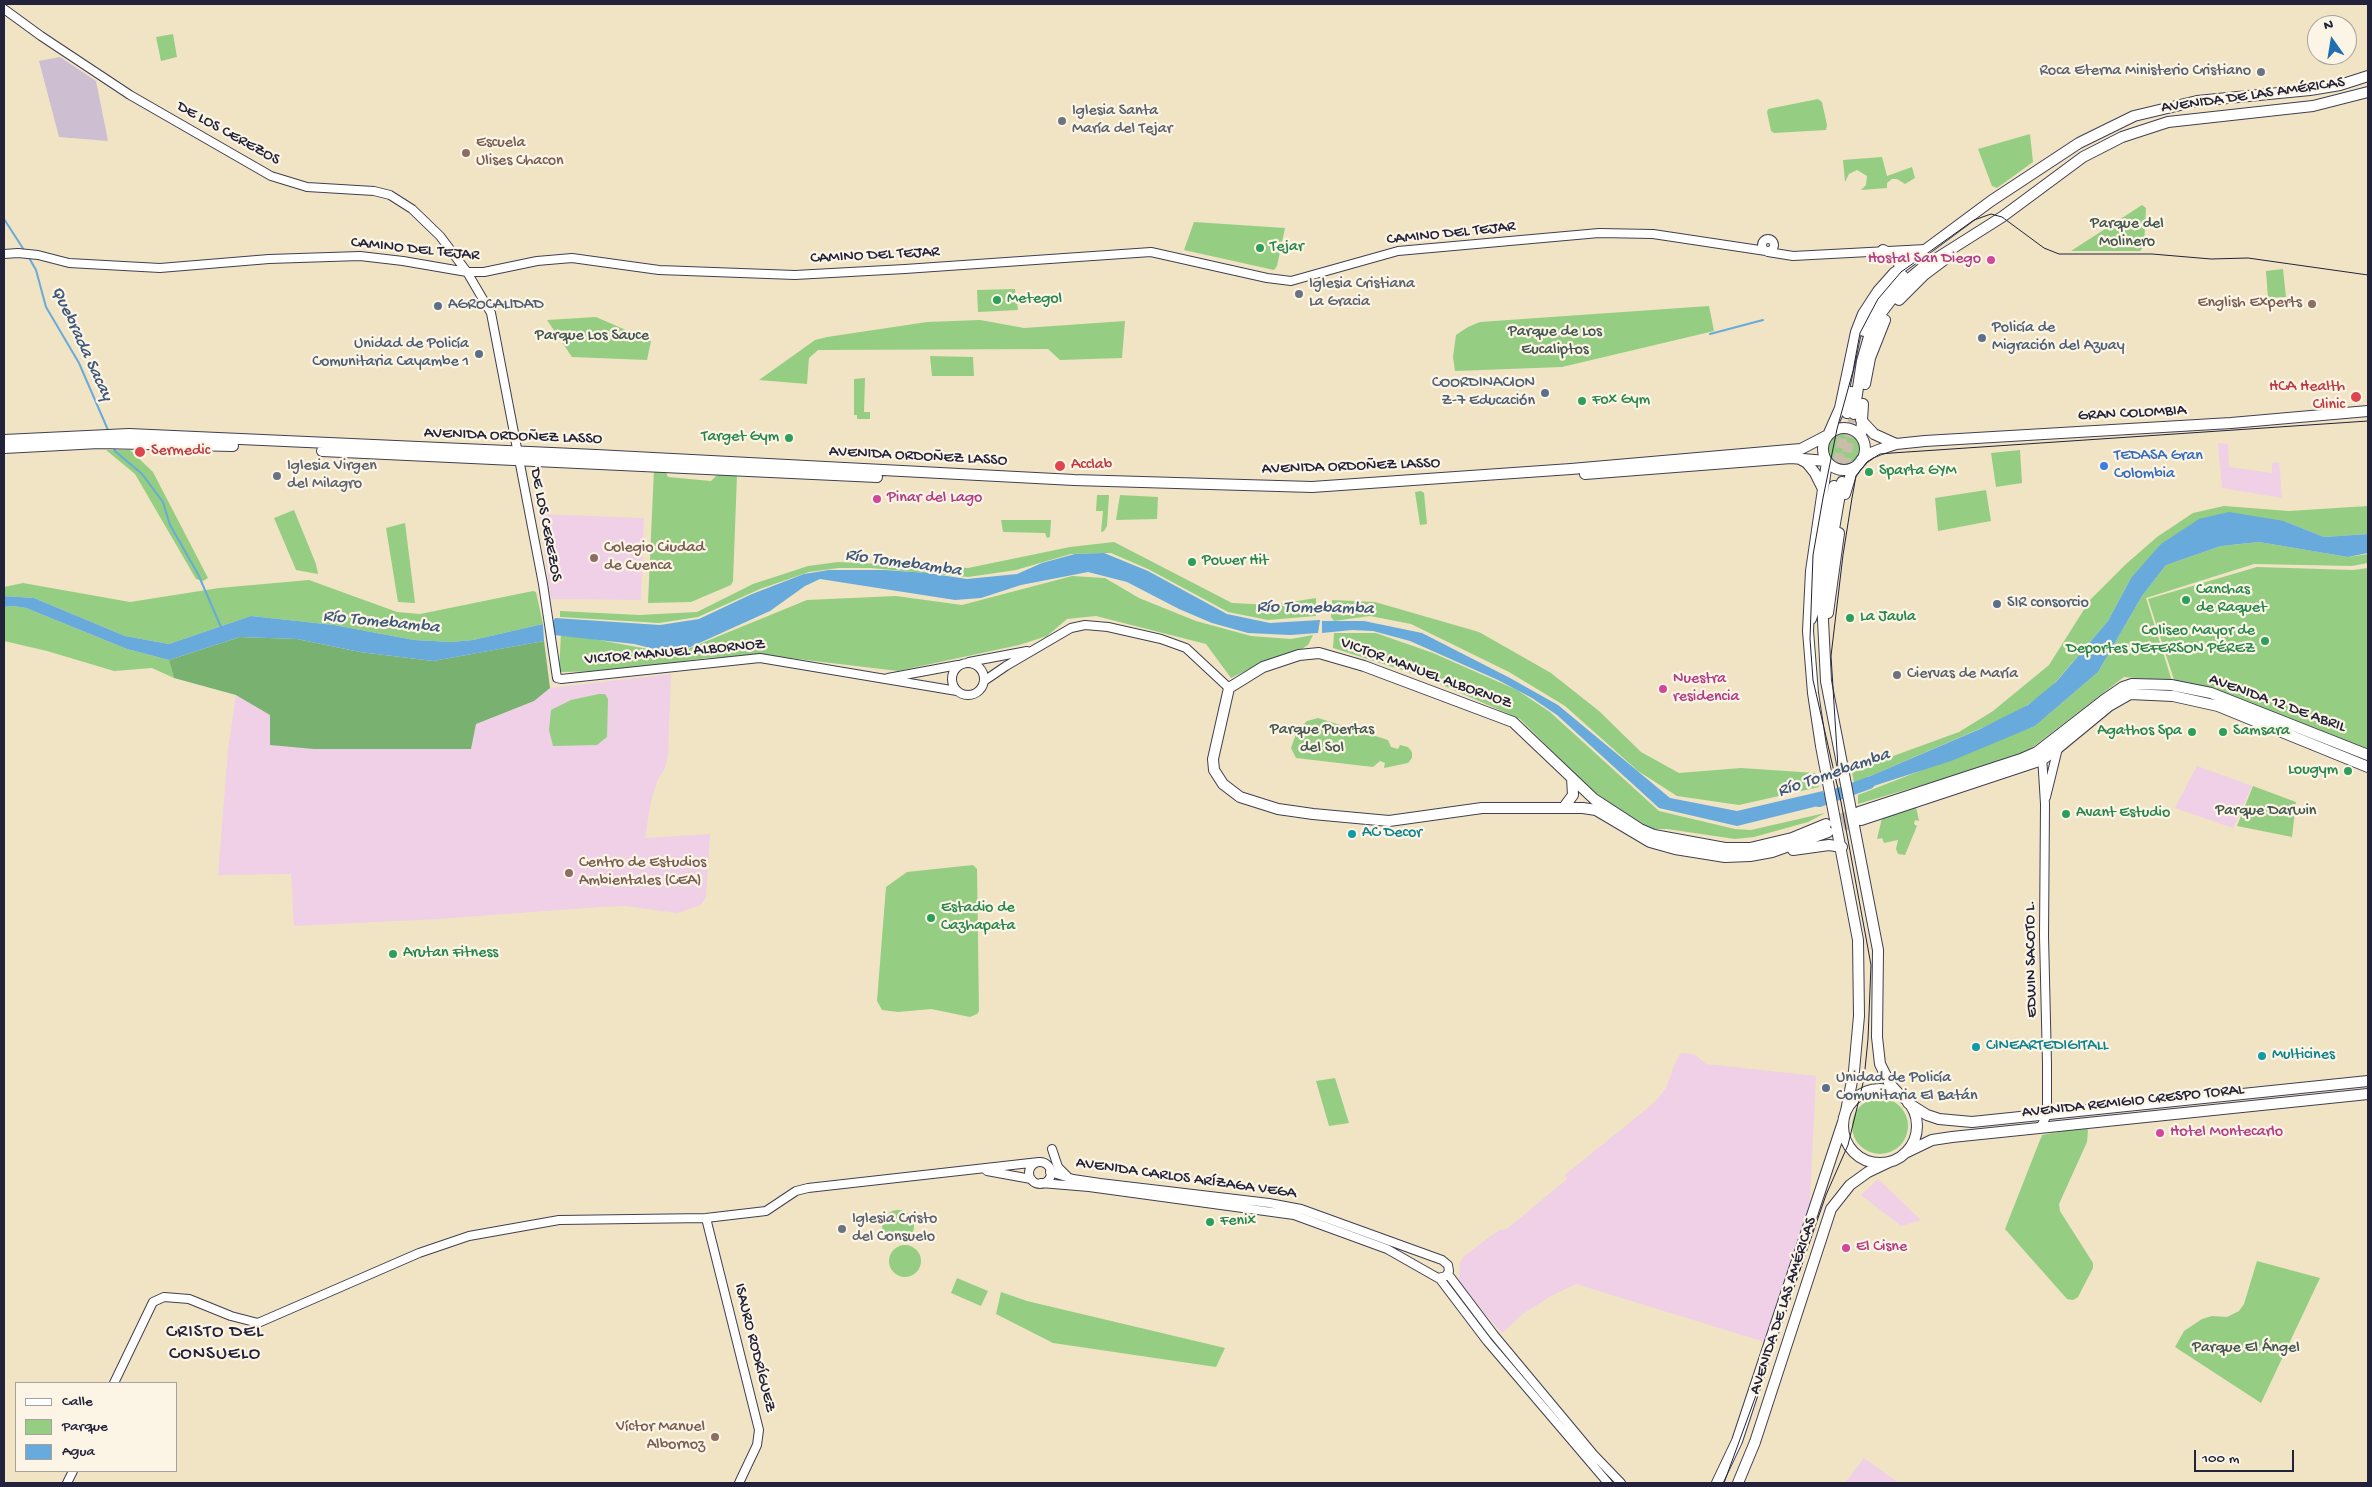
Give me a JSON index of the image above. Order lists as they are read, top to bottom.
{
  "streets": {
    "main road": [
      "AVENIDA DE LAS AMÉRICAS",
      "GRAN COLOMBIA",
      "AVENIDA ORDOÑEZ LASSO",
      "VICTOR MANUEL ALBORNOZ",
      "AVENIDA 12 DE ABRIL",
      "AVENIDA REMIGIO CRESPO TORAL"
    ],
    "street": [
      "DE LOS CEREZOS",
      "CAMINO DEL TEJAR",
      "EDWIN SACOTO L.",
      "AVENIDA CARLOS ARÍZAGA VEGA",
      "ISAURO RODRÍGUEZ"
    ]
  },
  "crossings": [
    ["AVENIDA DE LAS AMÉRICAS", "CAMINO DEL TEJAR"],
    ["AVENIDA DE LAS AMÉRICAS", "GRAN COLOMBIA"],
    ["AVENIDA DE LAS AMÉRICAS", "AVENIDA ORDOÑEZ LASSO"],
    ["AVENIDA DE LAS AMÉRICAS", "AVENIDA REMIGIO CRESPO TORAL"],
    ["DE LOS CEREZOS", "CAMINO DEL TEJAR"],
    ["DE LOS CEREZOS", "AVENIDA ORDOÑEZ LASSO"],
    ["DE LOS CEREZOS", "VICTOR MANUEL ALBORNOZ"],
    ["GRAN COLOMBIA", "AVENIDA ORDOÑEZ LASSO"],
    ["AVENIDA 12 DE ABRIL", "EDWIN SACOTO L."],
    ["EDWIN SACOTO L.", "AVENIDA REMIGIO CRESPO TORAL"]
  ],
  "districts": ["CRISTO DEL CONSUELO"],
  "water": ["Quebrada Sacay", "Río Tomebamba"],
  "parks": [
    "Parque del Molinero",
    "Parque de Los Eucaliptos",
    "Parque Los Sauce",
    "Parque Puertas del Sol",
    "Parque Darwin",
    "Parque El Ángel"
  ],
  "places": [
    "Roca Eterna Ministerio Cristiano",
    "Iglesia Santa María del Tejar",
    "Escuela Ulises Chacon",
    "Tejar",
    "Hostal San Diego",
    "Iglesia Cristiana La Gracia",
    "Metegol",
    "English Experts",
    "AGROCALIDAD",
    "Policía de Migración del Azuay",
    "Unidad de Policía Comunitaria Cayambe 1",
    "COORDINACION Z-7 Educación",
    "HCA Health Clinic",
    "Fox Gym",
    "Target Gym",
    "Sermedic",
    "Acclab",
    "TEDASA Gran Colombia",
    "Sparta GYM",
    "Iglesia Virgen del Milagro",
    "Pinar del Lago",
    "Colegio Ciudad de Cuenca",
    "Power Hit",
    "Canchas de Raquet",
    "SIR consorcio",
    "La Jaula",
    "Coliseo Mayor de Deportes JEFERSON PÉREZ",
    "Ciervas de María",
    "Nuestra residencia",
    "Agathos Spa",
    "Samsara",
    "Lougym",
    "Avant Estudio",
    "AC Decor",
    "Centro de Estudios Ambientales (CEA)",
    "Estadio de Cazhapata",
    "Arutan Fitness",
    "CINEARTEDIGITALL",
    "Multicines",
    "Unidad de Policía Comunitaria El Batán",
    "Hotel Montecarlo",
    "Fenix",
    "Iglesia Cristo del Consuelo",
    "El Cisne",
    "Víctor Manuel Albornoz"
  ],
  "legend": ["Calle", "Parque", "Agua"],
  "scale_bar": "100 m",
  "north": "top"
}
